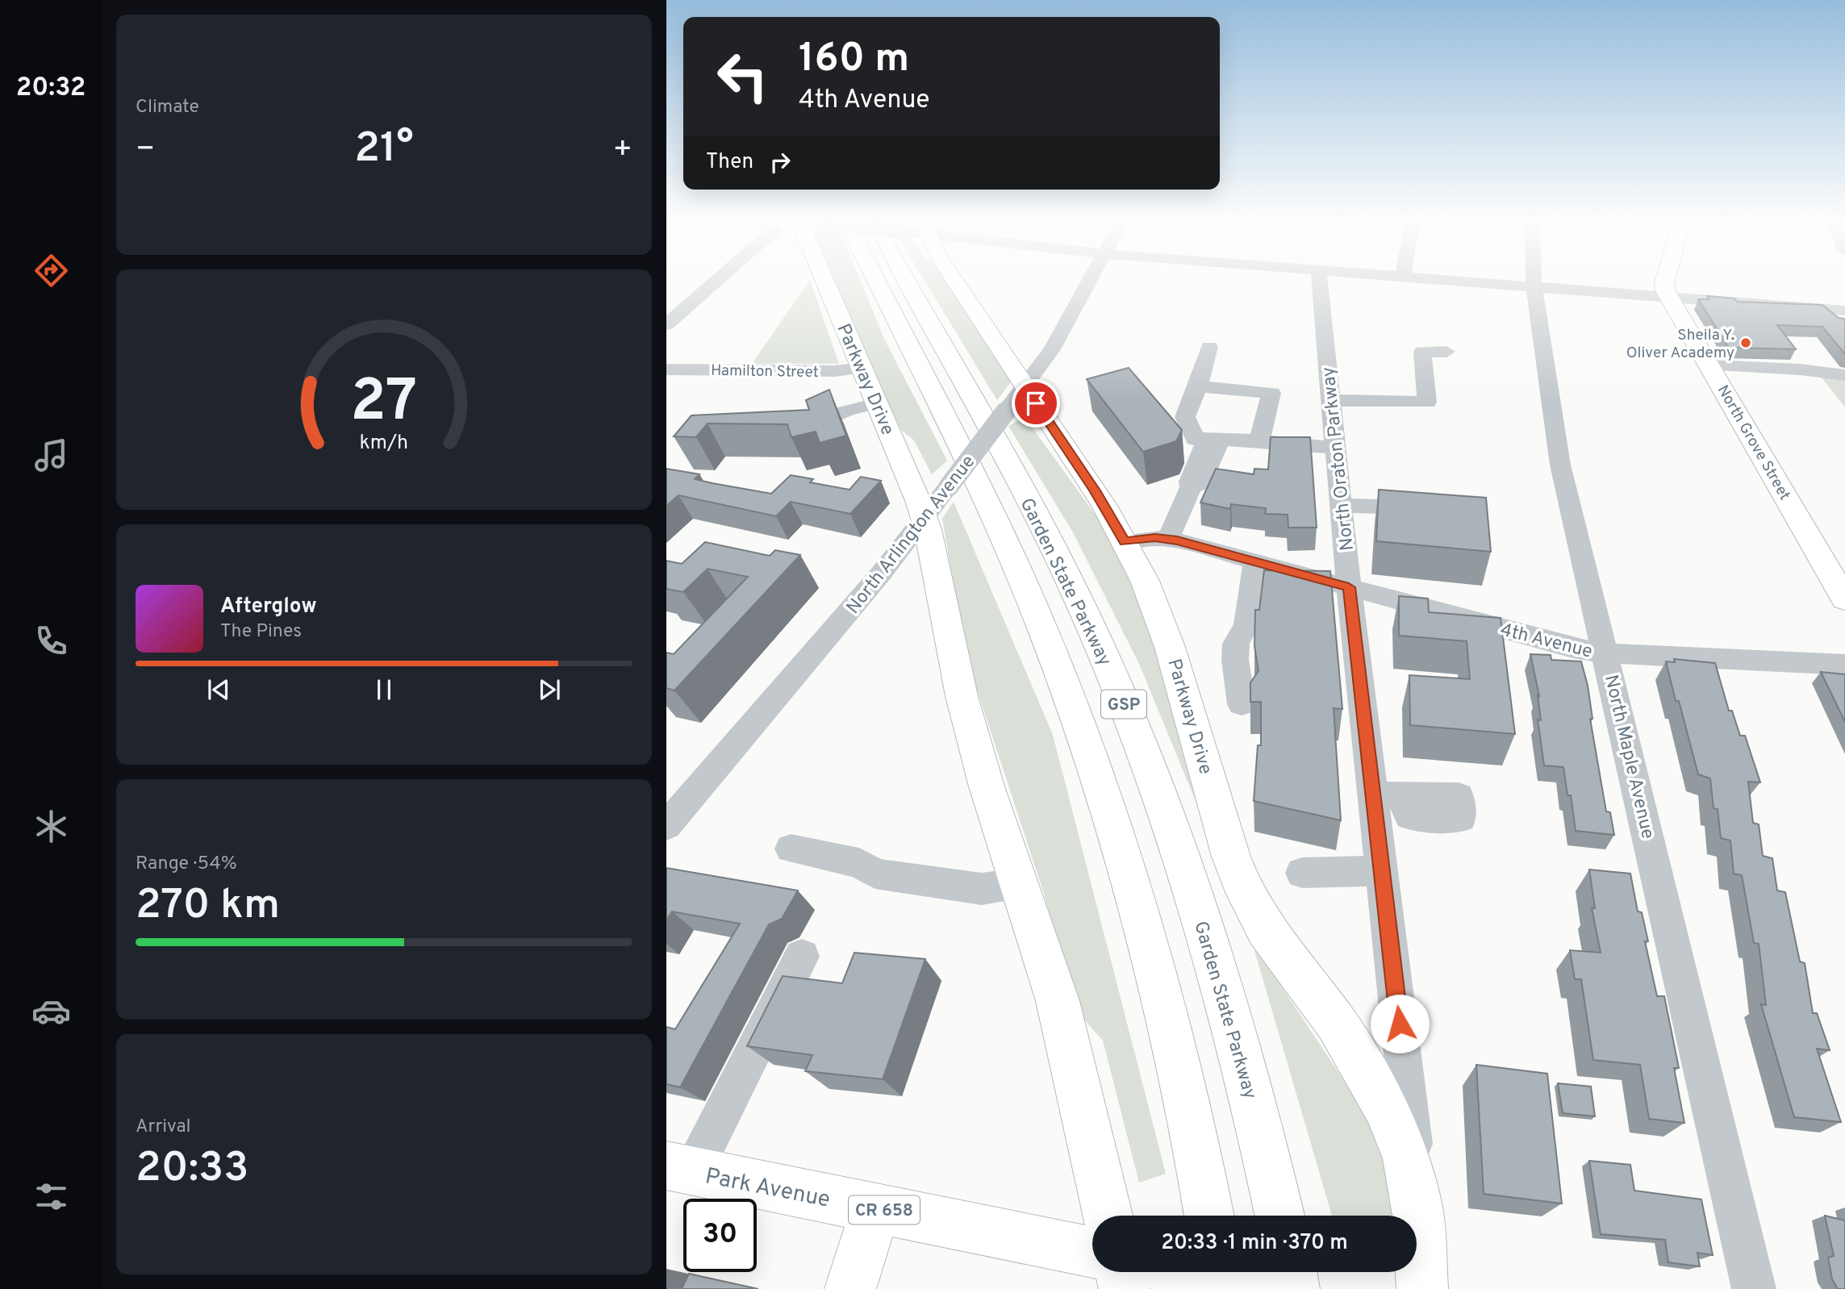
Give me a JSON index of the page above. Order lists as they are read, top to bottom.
{
  "streets": {
    "main road": [
      "Parkway Drive",
      "North Grove Street",
      "North Oraton Parkway",
      "Garden State Parkway",
      "GSP",
      "Park Avenue",
      "CR 658"
    ],
    "street": [
      "Hamilton Street",
      "North Arlington Avenue",
      "4th Avenue",
      "North Maple Avenue"
    ]
  },
  "crossings": [
    ["Hamilton Street", "Parkway Drive"],
    ["Parkway Drive", "North Oraton Parkway"],
    ["Parkway Drive", "North Arlington Avenue"],
    ["Parkway Drive", "4th Avenue"],
    ["North Oraton Parkway", "4th Avenue"],
    ["4th Avenue", "North Maple Avenue"]
  ],
  "places": ["Sheila Y. Oliver Academy"],
  "page": {
    "tabs": "20:32",
    "tile": [
      "Climate",
      ["Range · 54%", "270 km"],
      ["Arrival", "20:33"]
    ],
    "turn": ["160 m", "4th Avenue"],
    "heat": ["−", "21°", "+"],
    "then": "Then",
    "song": ["Afterglow", "The Pines"],
    "limit": "30",
    "trip": "20:33 · 1 min · 370 m",
    "gauge": ["27", "km/h"]
  }
}
